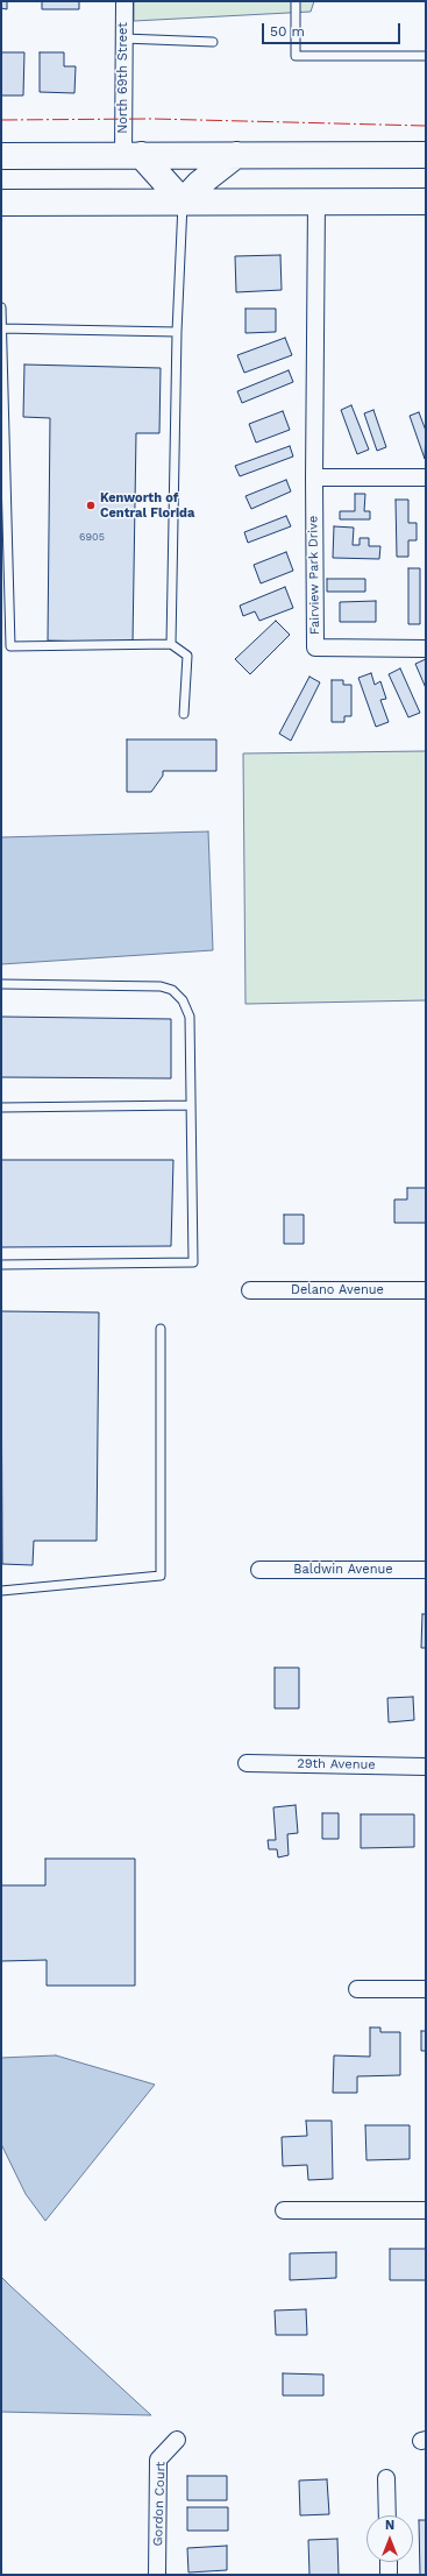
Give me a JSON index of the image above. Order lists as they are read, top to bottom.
{
  "streets": {
    "street": [
      "North 69th Street",
      "Fairview Park Drive",
      "Delano Avenue",
      "Baldwin Avenue",
      "29th Avenue",
      "Gordon Court"
    ]
  },
  "places": ["Kenworth of Central Florida"],
  "house_numbers": ["6905"],
  "scale_bar": "50 m",
  "north": "top"
}
